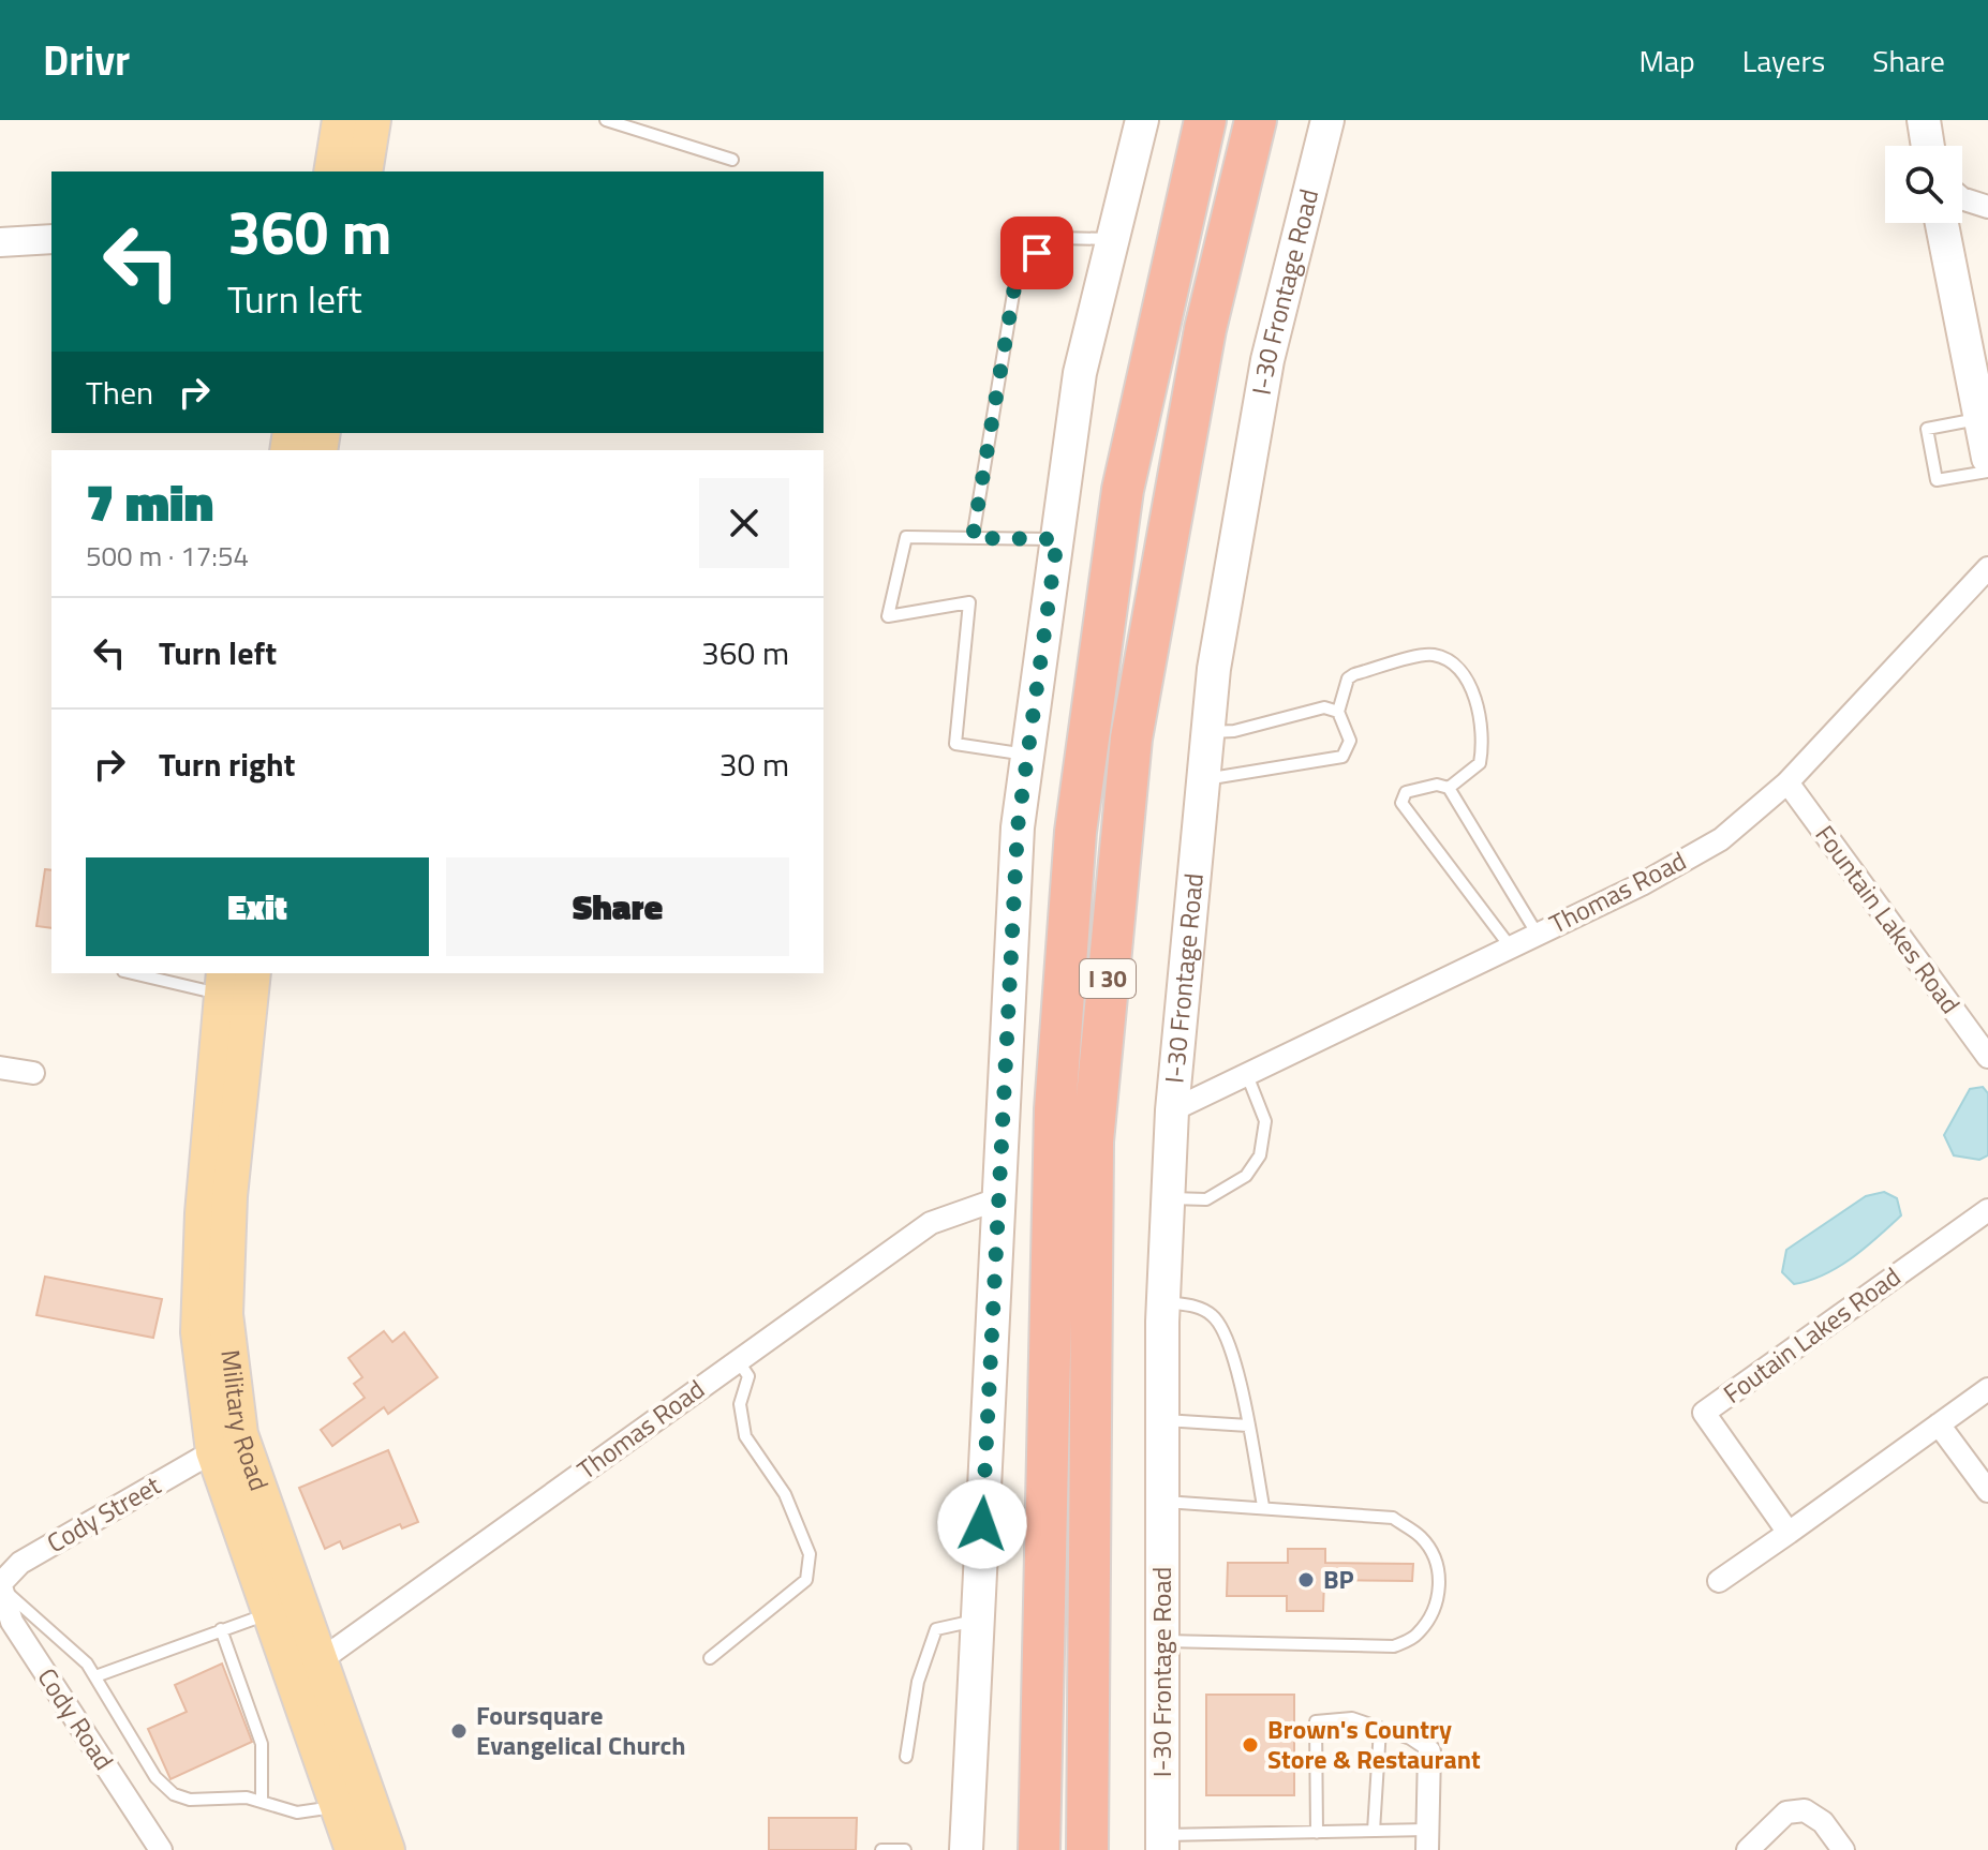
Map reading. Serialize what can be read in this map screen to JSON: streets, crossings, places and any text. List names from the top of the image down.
{
  "streets": {
    "highway": ["I 30"],
    "main road": ["I-30 Frontage Road", "Military Road"],
    "street": [
      "Thomas Road",
      "Fountain Lakes Road",
      "Foutain Lakes Road",
      "Cody Street",
      "Cody Road"
    ]
  },
  "crossings": [
    ["I-30 Frontage Road", "Thomas Road"],
    ["Thomas Road", "Fountain Lakes Road"],
    ["Thomas Road", "Military Road"],
    ["Military Road", "Cody Street"],
    ["Cody Street", "Cody Road"]
  ],
  "places": ["BP", "Foursquare Evangelical Church", "Brown's Country Store & Restaurant"],
  "page": {
    "header": "Drivr",
    "nav": ["Map", "Layers", "Share"],
    "turn": ["360 m", "Turn left"],
    "then": "Then",
    "heading": ["7 min", "500 m · 17:54"],
    "list": [
      {
        "name": "Turn left",
        "value": "360 m"
      },
      {
        "name": "Turn right",
        "value": "30 m"
      }
    ],
    "buttons": ["Exit", "Share"]
  }
}
